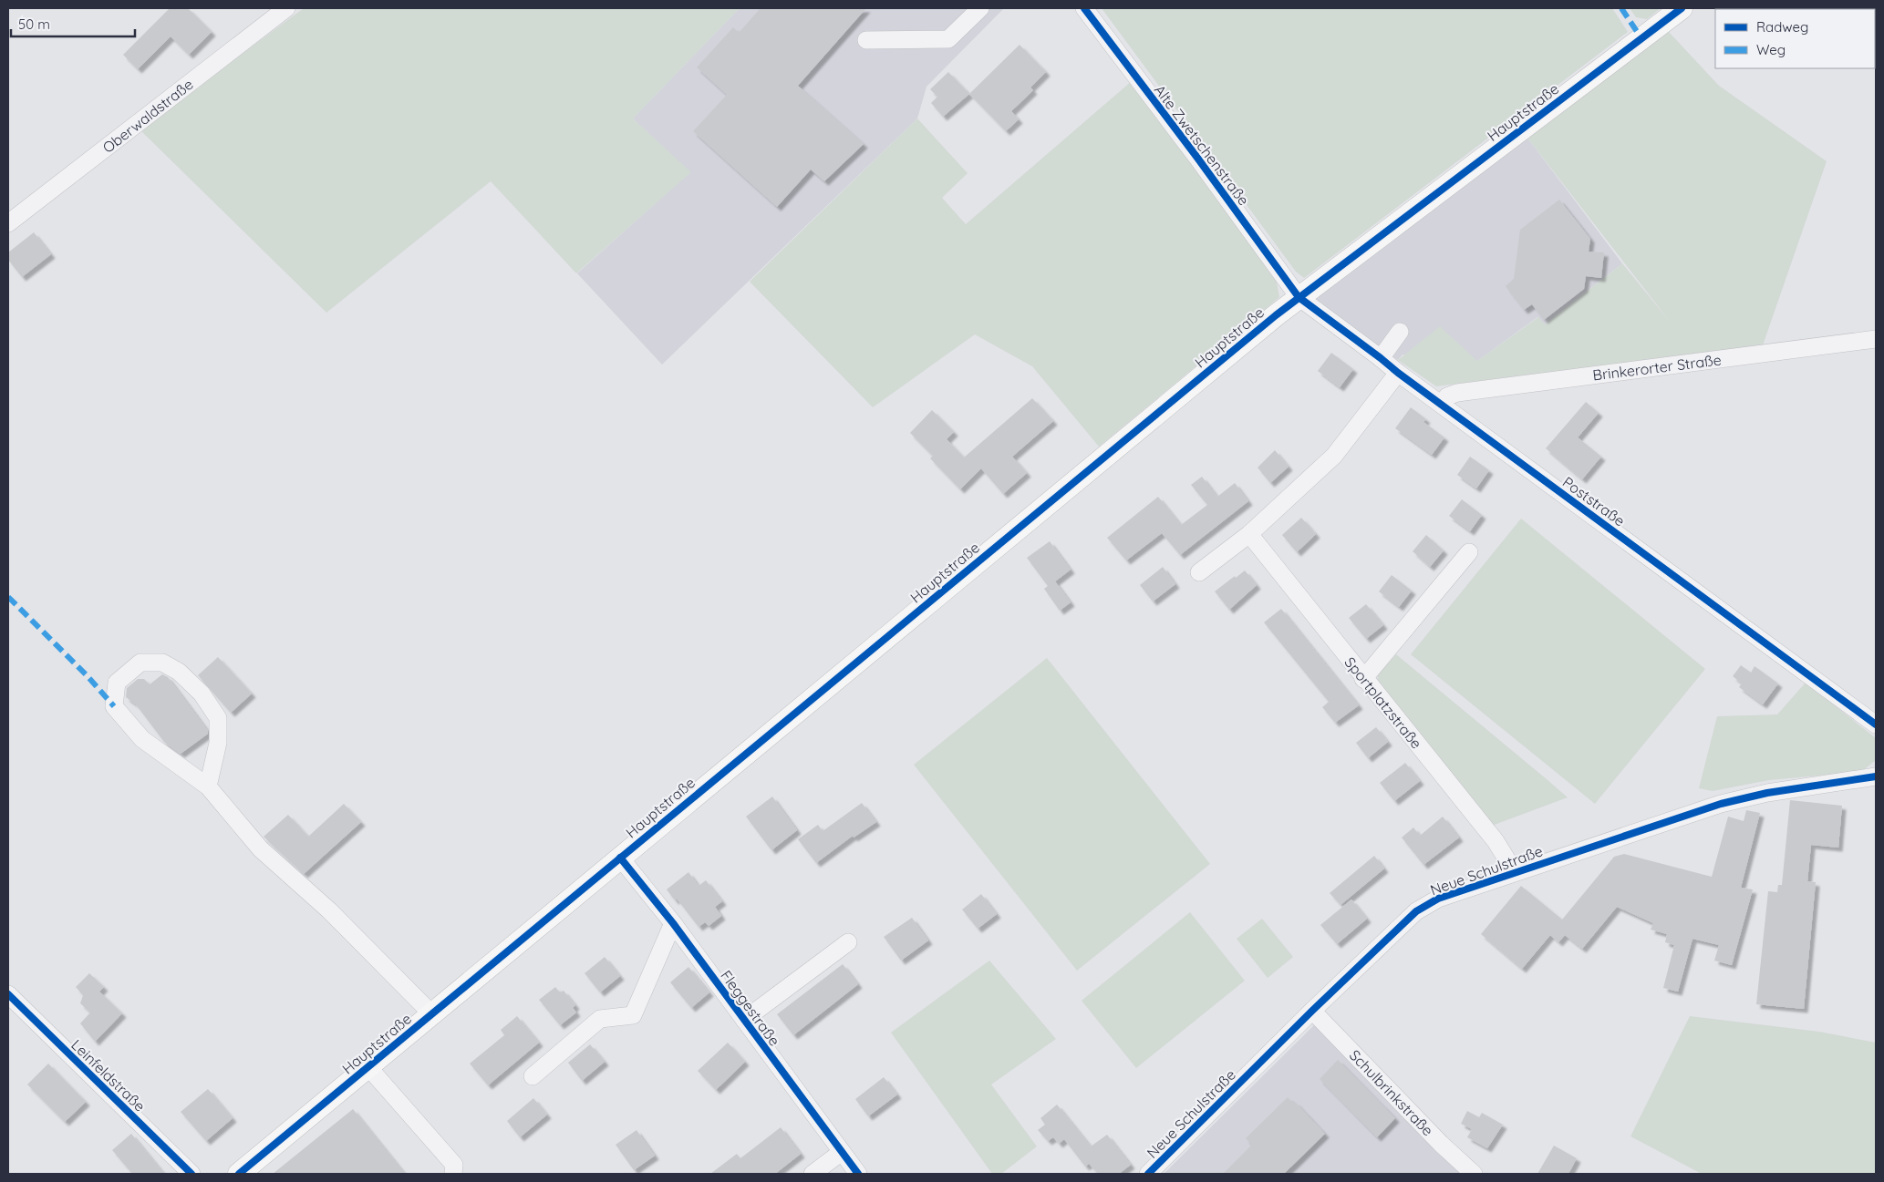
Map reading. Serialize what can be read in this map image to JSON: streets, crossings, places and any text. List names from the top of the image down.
{
  "streets": {
    "main road": ["Hauptstraße"],
    "street": [
      "Oberwaldstraße",
      "Alte Zwetschenstraße",
      "Brinkerorter Straße",
      "Poststraße",
      "Sportplatzstraße",
      "Neue Schulstraße",
      "Fleggestraße",
      "Leinfeldstraße",
      "Schulbrinkstraße"
    ]
  },
  "crossings": [
    ["Hauptstraße", "Alte Zwetschenstraße"],
    ["Hauptstraße", "Poststraße"],
    ["Hauptstraße", "Fleggestraße"],
    ["Alte Zwetschenstraße", "Poststraße"],
    ["Brinkerorter Straße", "Poststraße"],
    ["Sportplatzstraße", "Neue Schulstraße"],
    ["Neue Schulstraße", "Schulbrinkstraße"]
  ],
  "legend": ["Radweg", "Weg"],
  "scale_bar": "50 m"
}
